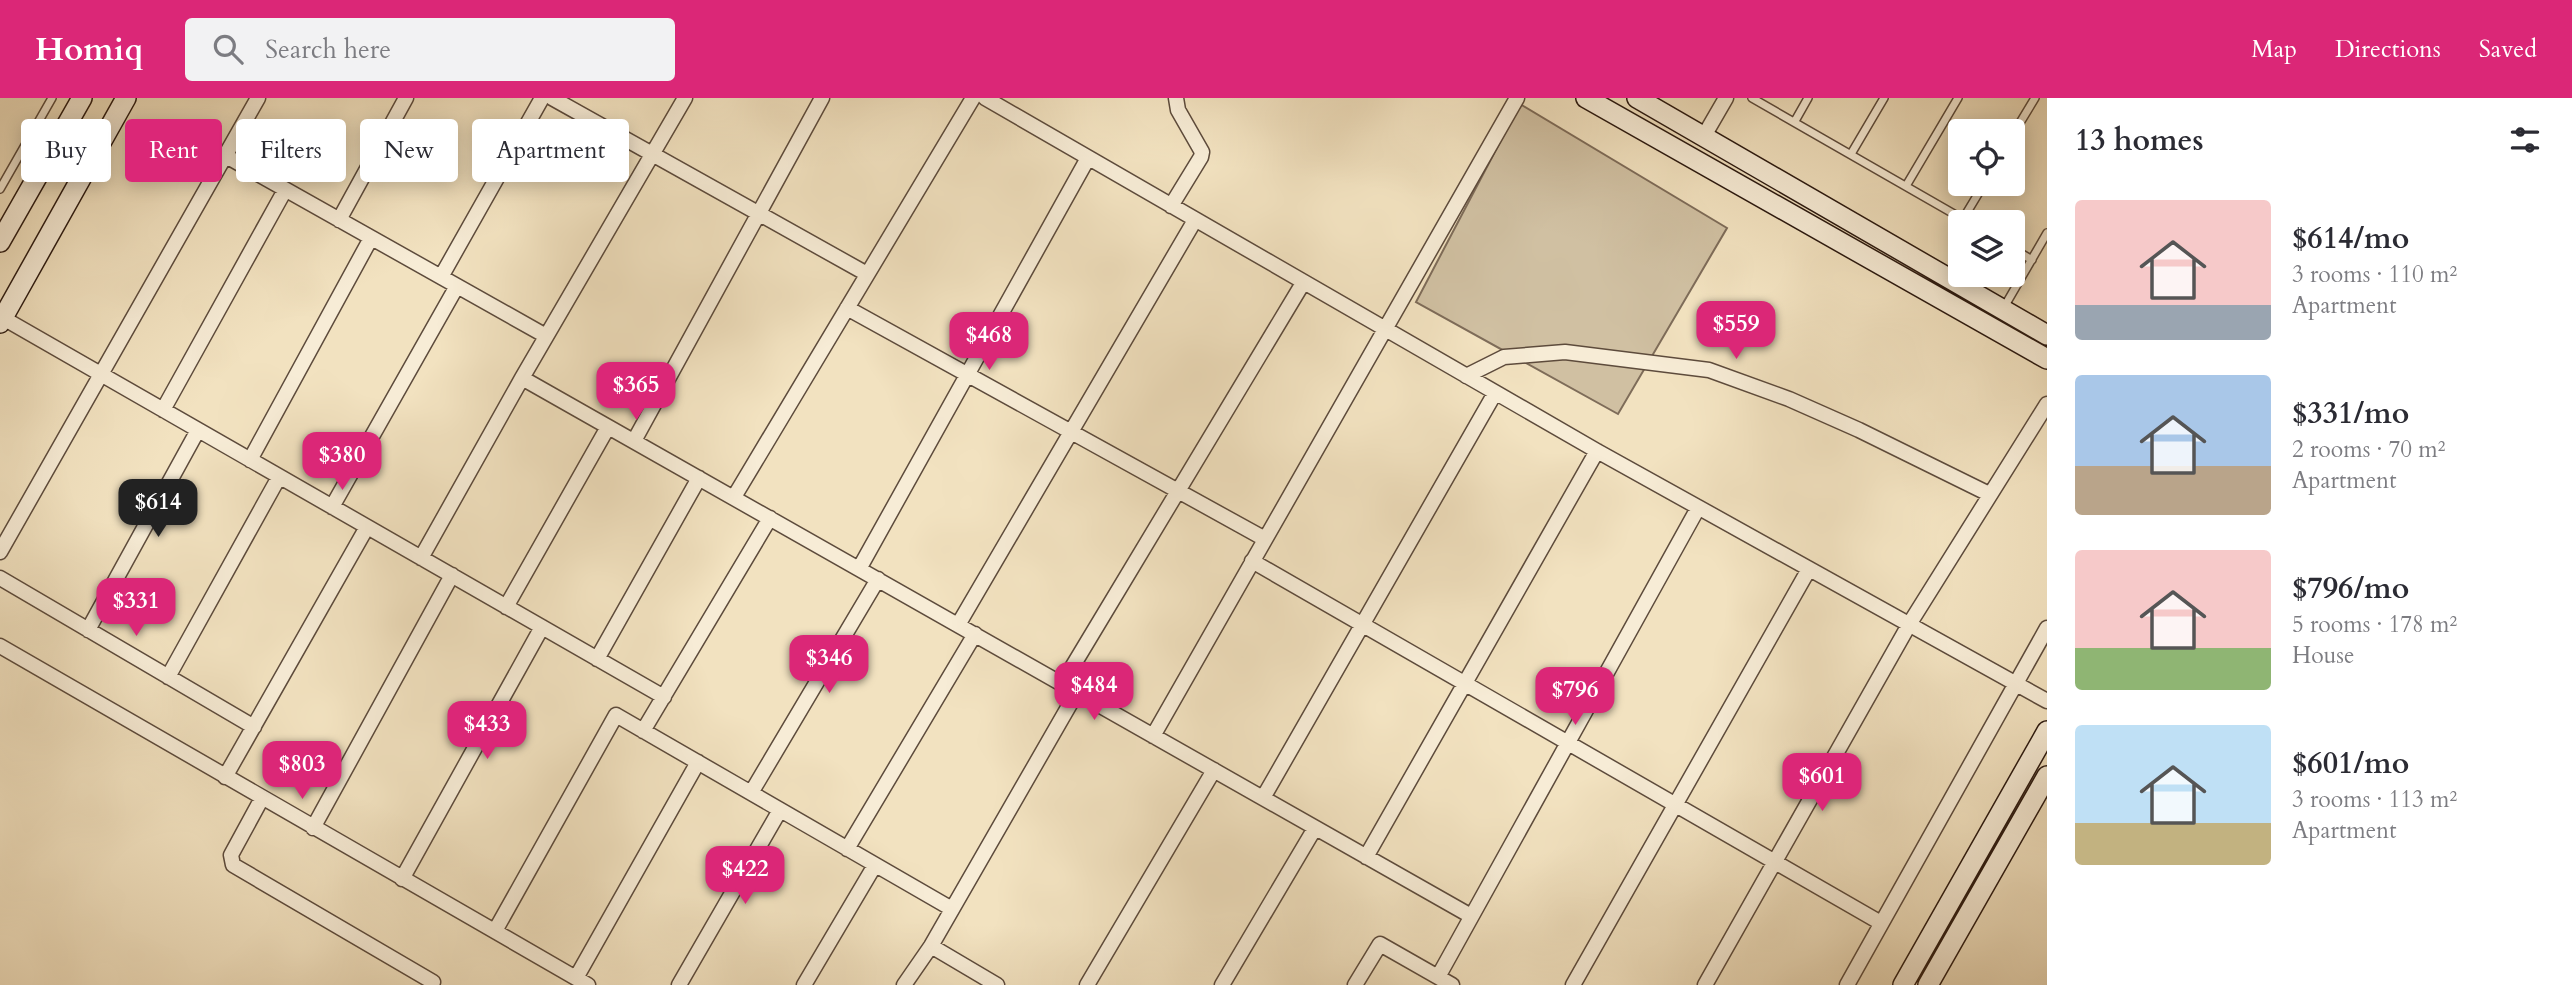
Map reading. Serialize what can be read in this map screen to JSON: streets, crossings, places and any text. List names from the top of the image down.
{
  "page": {
    "header": "Homiq",
    "search": "Search here",
    "nav": ["Map", "Directions", "Saved"],
    "heading": "13 homes",
    "chip": [
      "Buy",
      "Rent",
      "Filters",
      "New",
      "Apartment"
    ],
    "list": [
      {
        "name": "$614/mo",
        "note": "3 rooms · 110 m² · Apartment"
      },
      {
        "name": "$331/mo",
        "note": "2 rooms · 70 m² · Apartment"
      },
      {
        "name": "$796/mo",
        "note": "5 rooms · 178 m² · House"
      },
      {
        "name": "$601/mo",
        "note": "3 rooms · 113 m² · Apartment"
      }
    ],
    "price": [
      "$559",
      "$468",
      "$365",
      "$380",
      "$614",
      "$331",
      "$346",
      "$484",
      "$796",
      "$433",
      "$803",
      "$601",
      "$422"
    ]
  }
}
